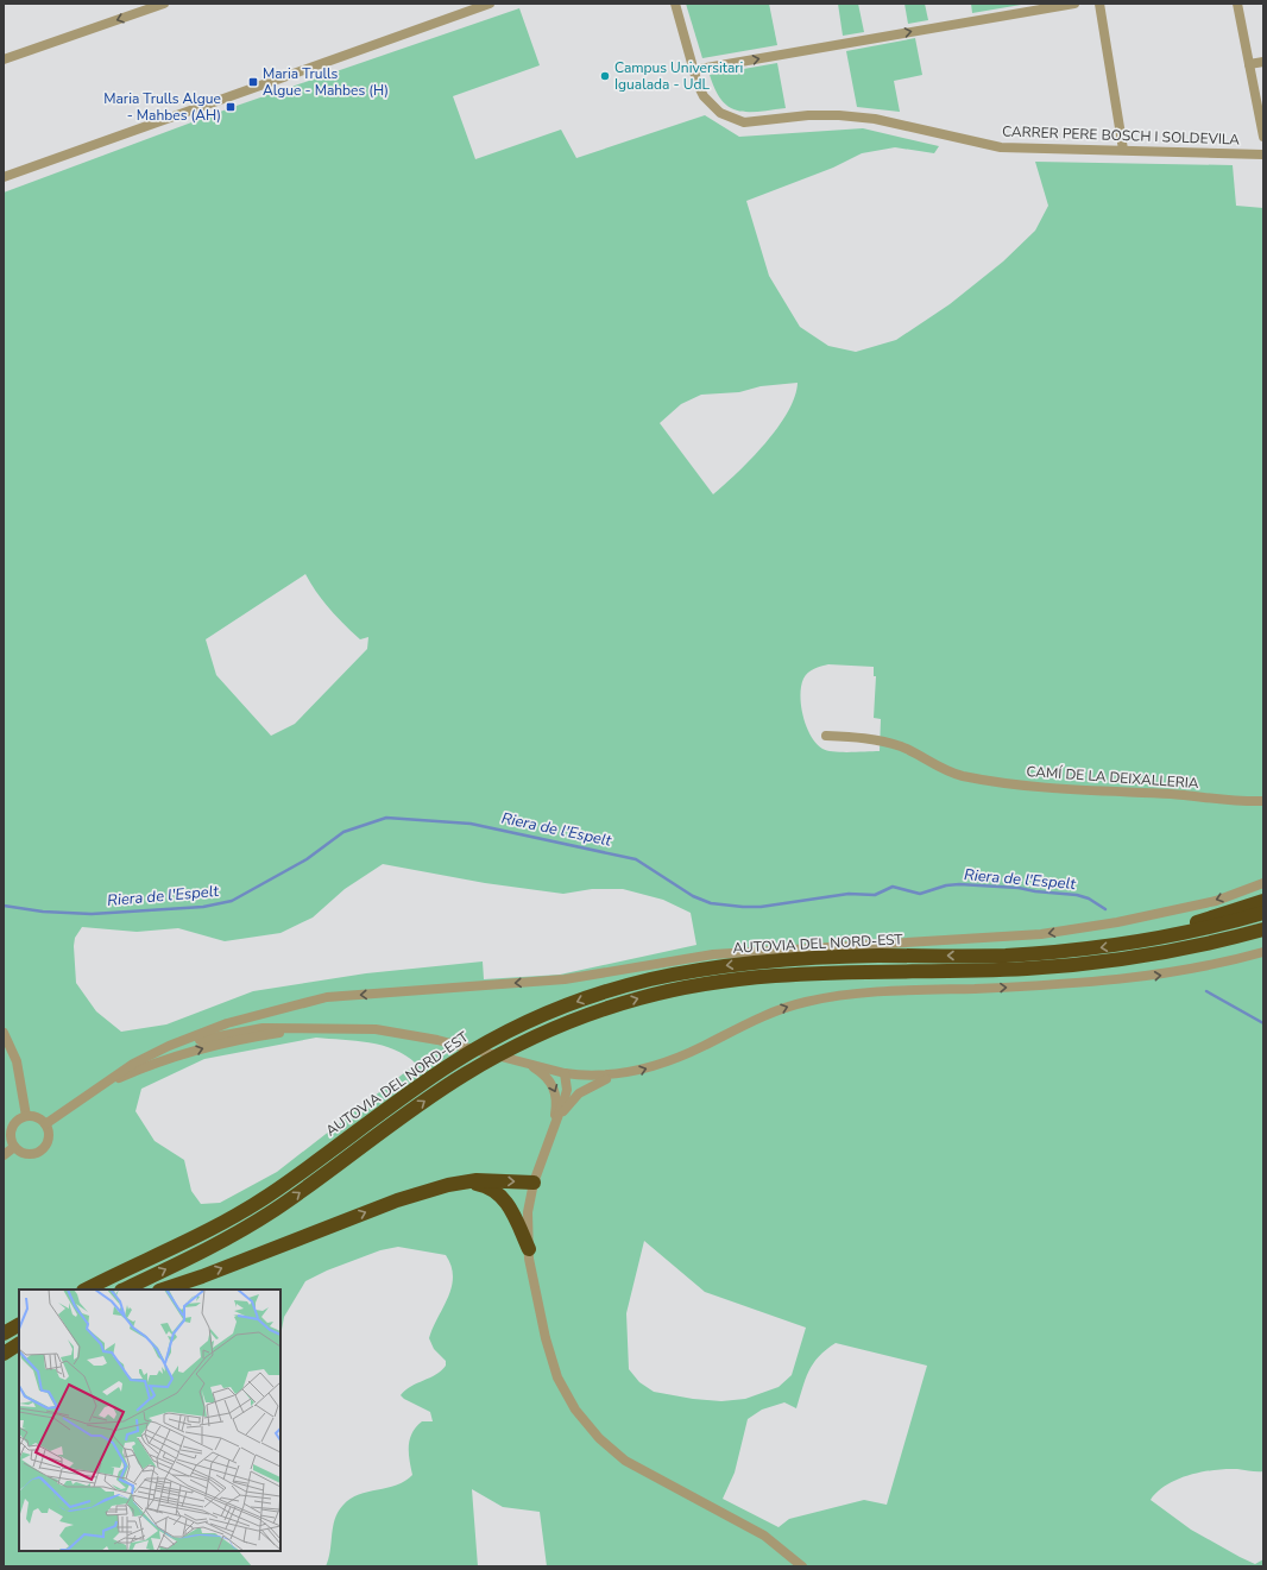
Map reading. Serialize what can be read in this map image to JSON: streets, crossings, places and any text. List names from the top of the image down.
{
  "streets": {
    "highway": ["AUTOVIA DEL NORD-EST"],
    "street": ["CARRER PERE BOSCH I SOLDEVILA", "CAMÍ DE LA DEIXALLERIA"]
  },
  "water": ["Riera de l'Espelt"],
  "places": {
    "other": ["Campus Universitari Igualada - UdL"],
    "transit": ["Maria Trulls Algue - Mahbes (H)", "Maria Trulls Algue - Mahbes (AH)"]
  }
}
